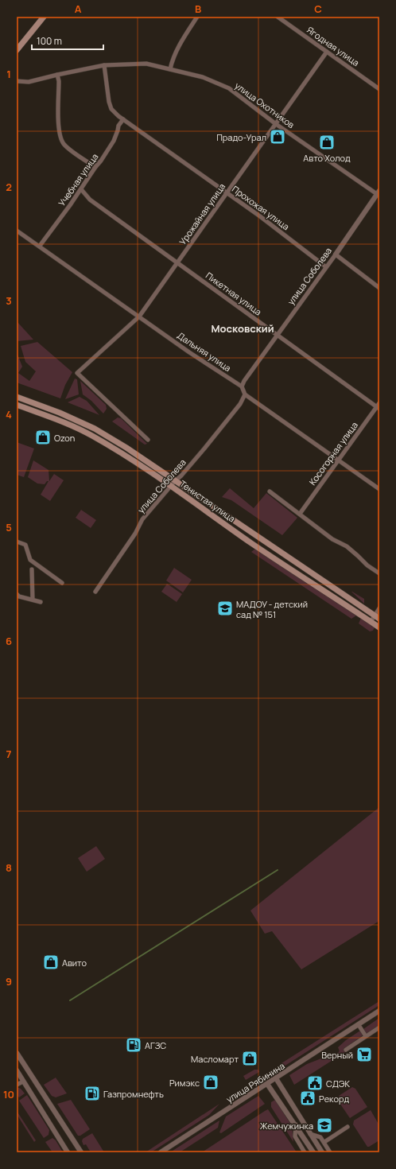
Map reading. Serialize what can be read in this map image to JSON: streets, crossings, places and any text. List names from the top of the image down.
{
  "streets": {
    "main road": ["Тенистая улица"],
    "street": [
      "Ягодная улица",
      "улица Охотников",
      "Учебная улица",
      "Прохожая улица",
      "Урожайная улица",
      "улица Соболева",
      "Пикетная улица",
      "Дальняя улица",
      "Косогорная улица",
      "улица Рябинина"
    ]
  },
  "crossings": [
    ["Ягодная улица", "Урожайная улица"],
    ["улица Охотников", "Прохожая улица"],
    ["улица Охотников", "Урожайная улица"],
    ["улица Охотников", "улица Соболева"],
    ["Учебная улица", "Прохожая улица"],
    ["Учебная улица", "Пикетная улица"],
    ["Учебная улица", "Дальняя улица"],
    ["Прохожая улица", "Урожайная улица"],
    ["Прохожая улица", "улица Соболева"],
    ["Урожайная улица", "Пикетная улица"],
    ["Урожайная улица", "Дальняя улица"],
    ["улица Соболева", "Пикетная улица"],
    ["улица Соболева", "Дальняя улица"],
    ["улица Соболева", "Тенистая улица"],
    ["Пикетная улица", "Косогорная улица"]
  ],
  "districts": ["Московский"],
  "places": {
    "shop": [
      "Прадо-Урал",
      "Авто Холод",
      "Ozon",
      "Авито",
      "Масломарт",
      "Римэкс"
    ],
    "school or university": ["МАДОУ - детский сад № 151", "Жемчужинка"],
    "fuel station": ["АГЗС", "Газпромнефть"],
    "supermarket": ["Верный"],
    "public building": ["СДЭК", "Рекорд"]
  },
  "scale_bar": "100 m",
  "grid": {
    "columns": ["A", "B", "C"],
    "rows": [
      "1",
      "2",
      "3",
      "4",
      "5",
      "6",
      "7",
      "8",
      "9",
      "10"
    ]
  }
}
